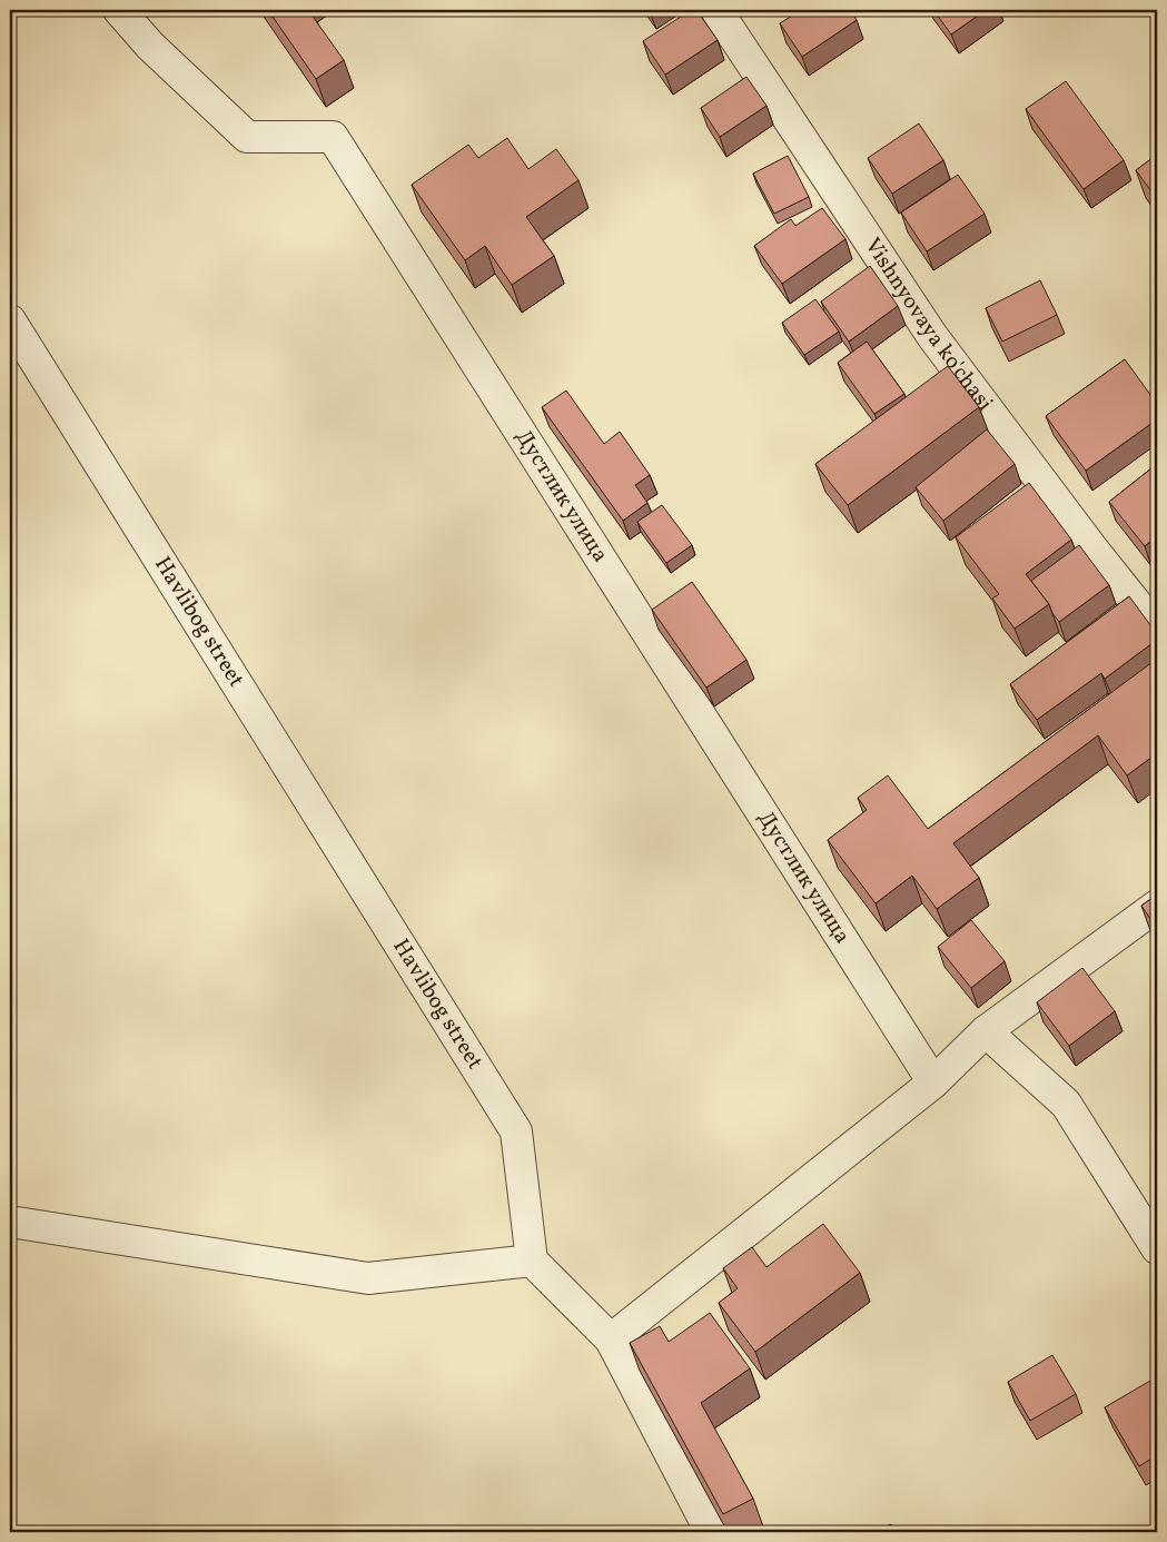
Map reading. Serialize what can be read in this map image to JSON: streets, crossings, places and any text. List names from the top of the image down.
{
  "streets": {
    "street": ["Vishnyovaya ko'chasi", "Дустлик улица", "Hаvlibog street"]
  }
}
